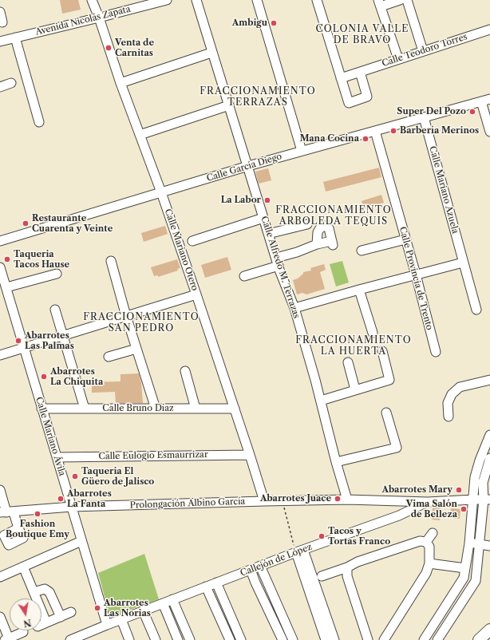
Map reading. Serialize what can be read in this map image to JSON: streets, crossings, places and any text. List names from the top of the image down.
{
  "streets": {
    "street": [
      "Avenida Nicolás Zapata",
      "Calle Teodoro Torres",
      "Calle García Diego",
      "Calle Mariano Azuela",
      "Calle Mariano Otero",
      "Calle Alfredo M. Terrazas",
      "Calle Provincia de Trento",
      "Calle Bruno Díaz",
      "Calle Mariano Ávila",
      "Calle Eulogio Esmaurrizar",
      "Prolongación Albino García",
      "Callejón de López"
    ]
  },
  "crossings": [
    ["Avenida Nicolás Zapata", "Calle Mariano Otero"],
    ["Calle García Diego", "Calle Mariano Azuela"],
    ["Calle García Diego", "Calle Mariano Otero"],
    ["Calle García Diego", "Calle Alfredo M. Terrazas"],
    ["Calle García Diego", "Calle Provincia de Trento"],
    ["Calle Mariano Otero", "Calle Bruno Díaz"],
    ["Calle Mariano Otero", "Calle Eulogio Esmaurrizar"],
    ["Calle Mariano Otero", "Prolongación Albino García"],
    ["Calle Alfredo M. Terrazas", "Prolongación Albino García"],
    ["Calle Bruno Díaz", "Calle Mariano Ávila"],
    ["Calle Mariano Ávila", "Calle Eulogio Esmaurrizar"],
    ["Calle Mariano Ávila", "Prolongación Albino García"],
    ["Calle Mariano Ávila", "Callejón de López"],
    ["Prolongación Albino García", "Callejón de López"]
  ],
  "districts": [
    "COLONIA VALLE DE BRAVO",
    "FRACCIONAMIENTO TERRAZAS",
    "FRACCIONAMIENTO ARBOLEDA TEQUIS",
    "FRACCIONAMIENTO SAN PEDRO",
    "FRACCIONAMIENTO LA HUERTA"
  ],
  "places": [
    "Ambigu",
    "Venta de Carnitas",
    "Super Del Pozo",
    "Barbería Merinos",
    "Mana Cocina",
    "La Labor",
    "Restaurante Cuarenta y Veinte",
    "Taqueria Tacos Hause",
    "Abarrotes Las Palmas",
    "Abarrotes La Chiquita",
    "Taqueria El Güero de Jalisco",
    "Abarrotes Mary",
    "Abarrotes La Fanta",
    "Abarrotes Juace",
    "Vima Salón de Belleza",
    "Fashion Boutique Emy",
    "Tacos y Tortas Franco",
    "Abarrotes Las Norias"
  ],
  "north": "bottom"
}
